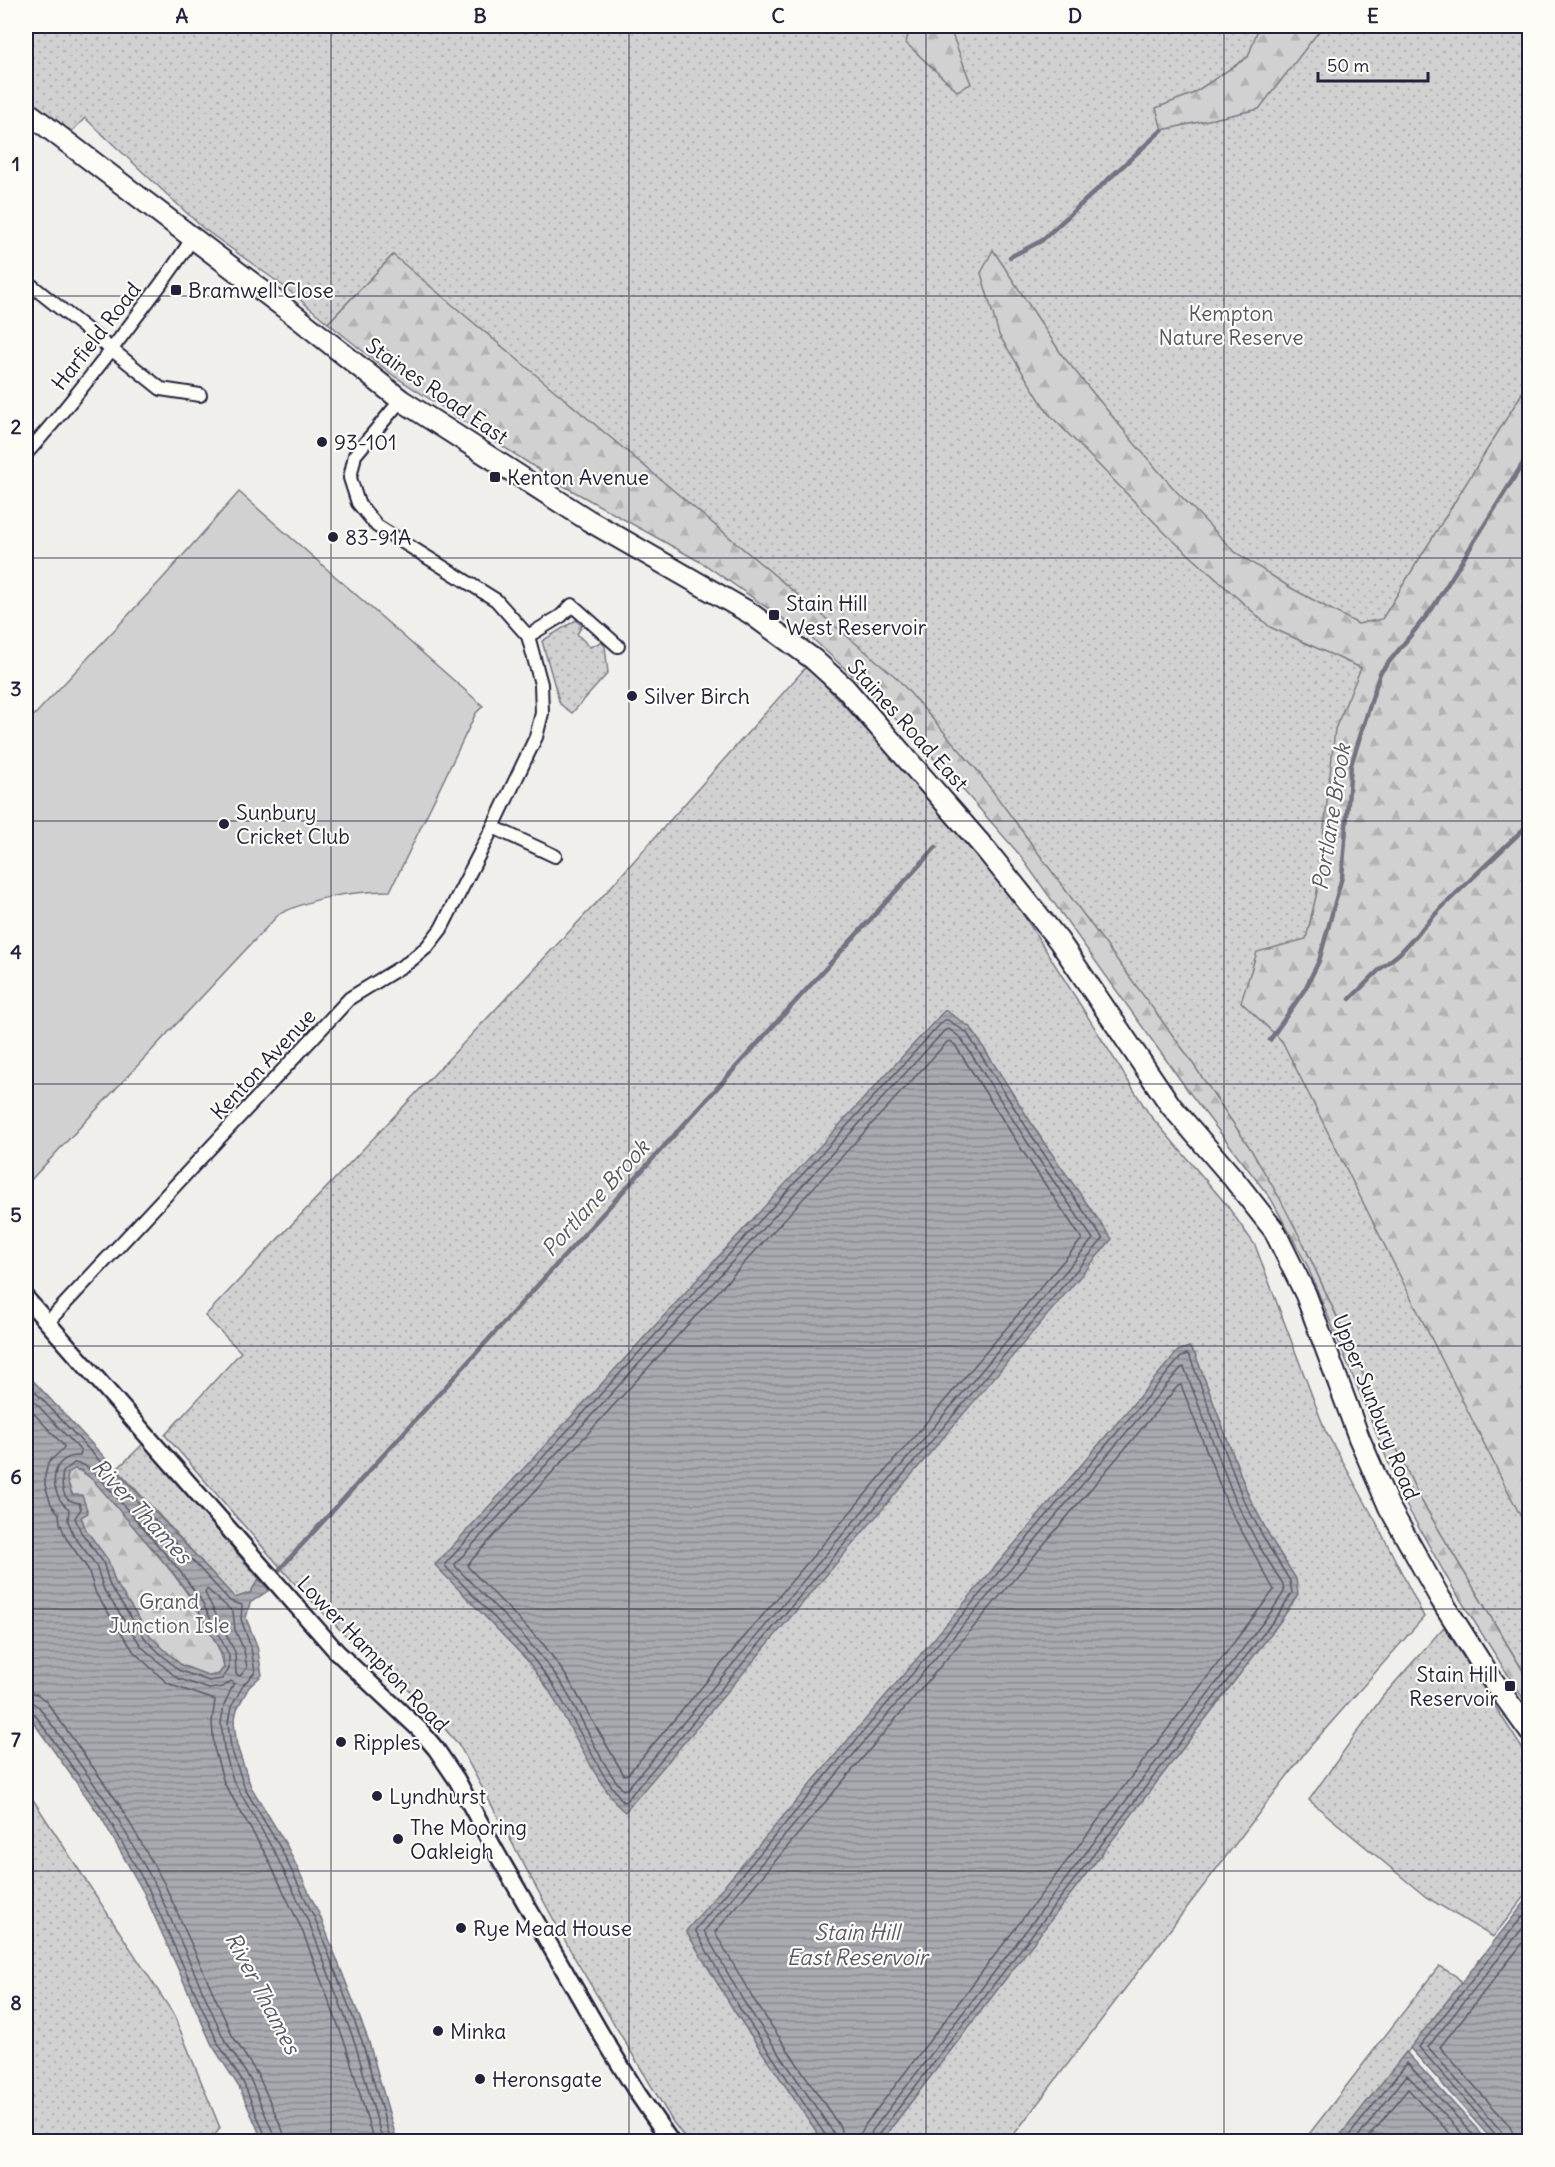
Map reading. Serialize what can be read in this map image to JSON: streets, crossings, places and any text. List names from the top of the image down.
{
  "streets": {
    "highway": ["Staines Road East", "Upper Sunbury Road"],
    "street": ["Harfield Road", "Kenton Avenue", "Lower Hampton Road"]
  },
  "crossings": [
    ["Harfield Road", "Staines Road East"],
    ["Staines Road East", "Kenton Avenue"],
    ["Staines Road East", "Upper Sunbury Road"],
    ["Kenton Avenue", "Lower Hampton Road"]
  ],
  "water": ["Portlane Brook", "River Thames", "Stain Hill East Reservoir"],
  "parks": ["Kempton Nature Reserve", "Grand Junction Isle"],
  "places": {
    "transit": [
      "Bramwell Close",
      "Kenton Avenue",
      "Stain Hill West Reservoir",
      "Stain Hill Reservoir"
    ],
    "other": [
      "93-101",
      "83-91A",
      "Silver Birch",
      "Sunbury Cricket Club",
      "Ripples",
      "Lyndhurst",
      "The Mooring Oakleigh",
      "Rye Mead House",
      "Minka",
      "Heronsgate"
    ]
  },
  "scale_bar": "50 m",
  "grid": {
    "columns": [
      "A",
      "B",
      "C",
      "D",
      "E"
    ],
    "rows": [
      "1",
      "2",
      "3",
      "4",
      "5",
      "6",
      "7",
      "8"
    ]
  }
}
